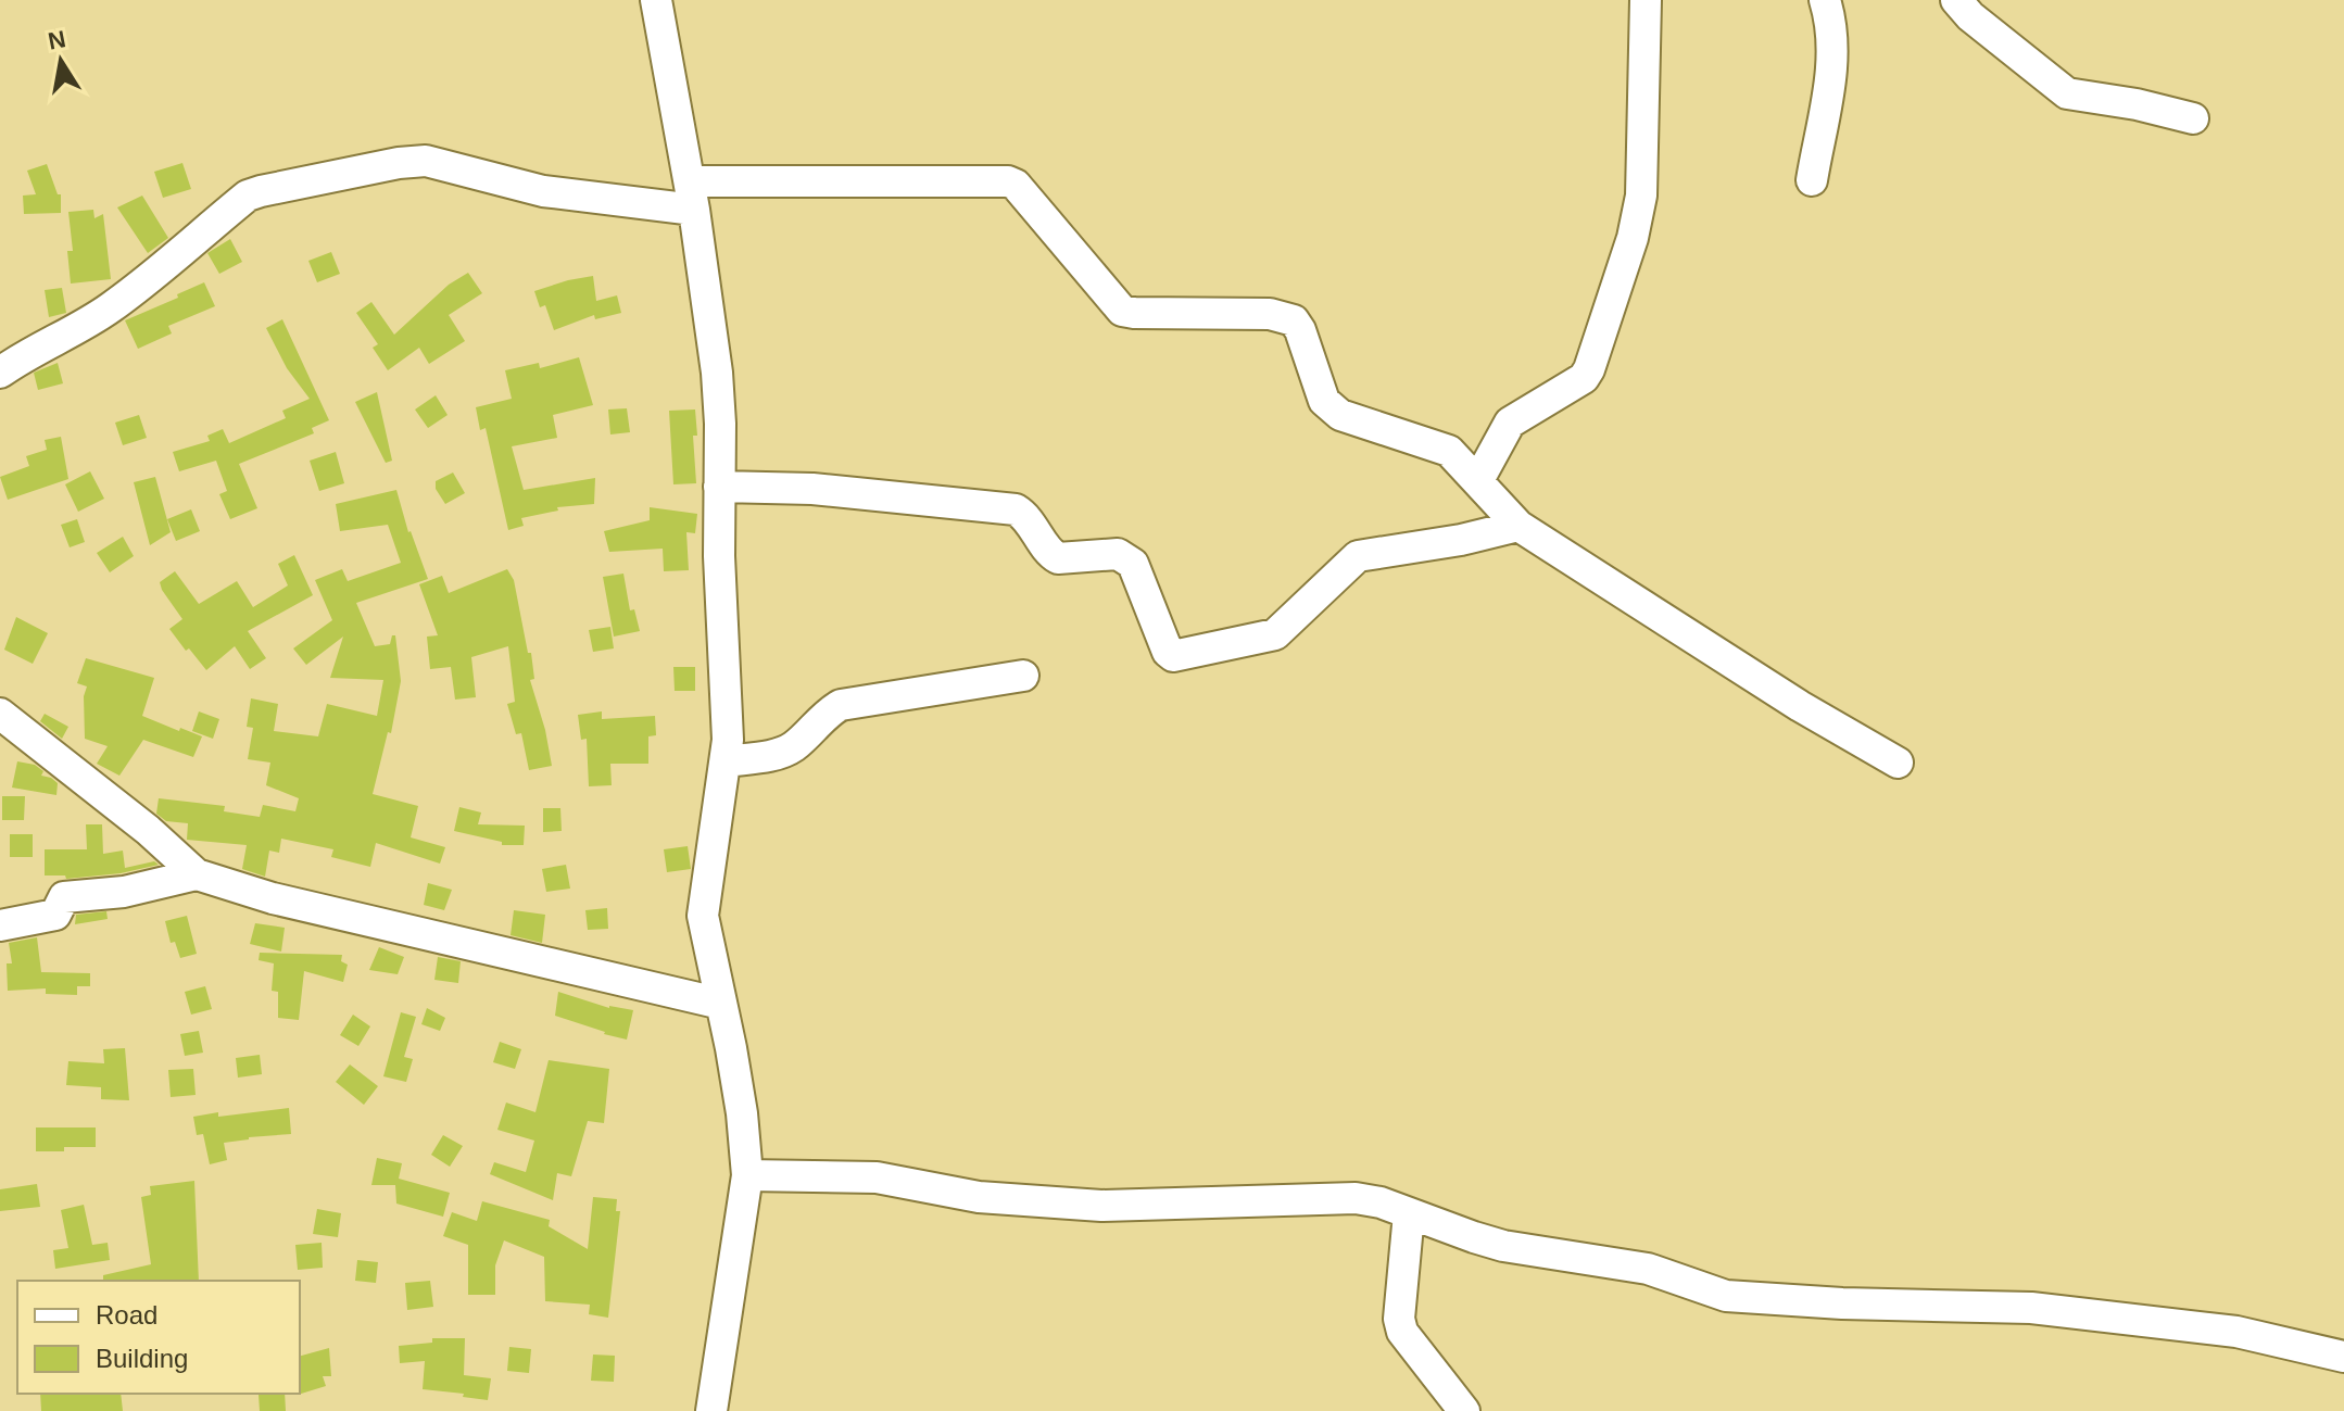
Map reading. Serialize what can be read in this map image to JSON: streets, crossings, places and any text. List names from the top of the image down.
{
  "legend": ["Road", "Building"],
  "north": "top"
}
